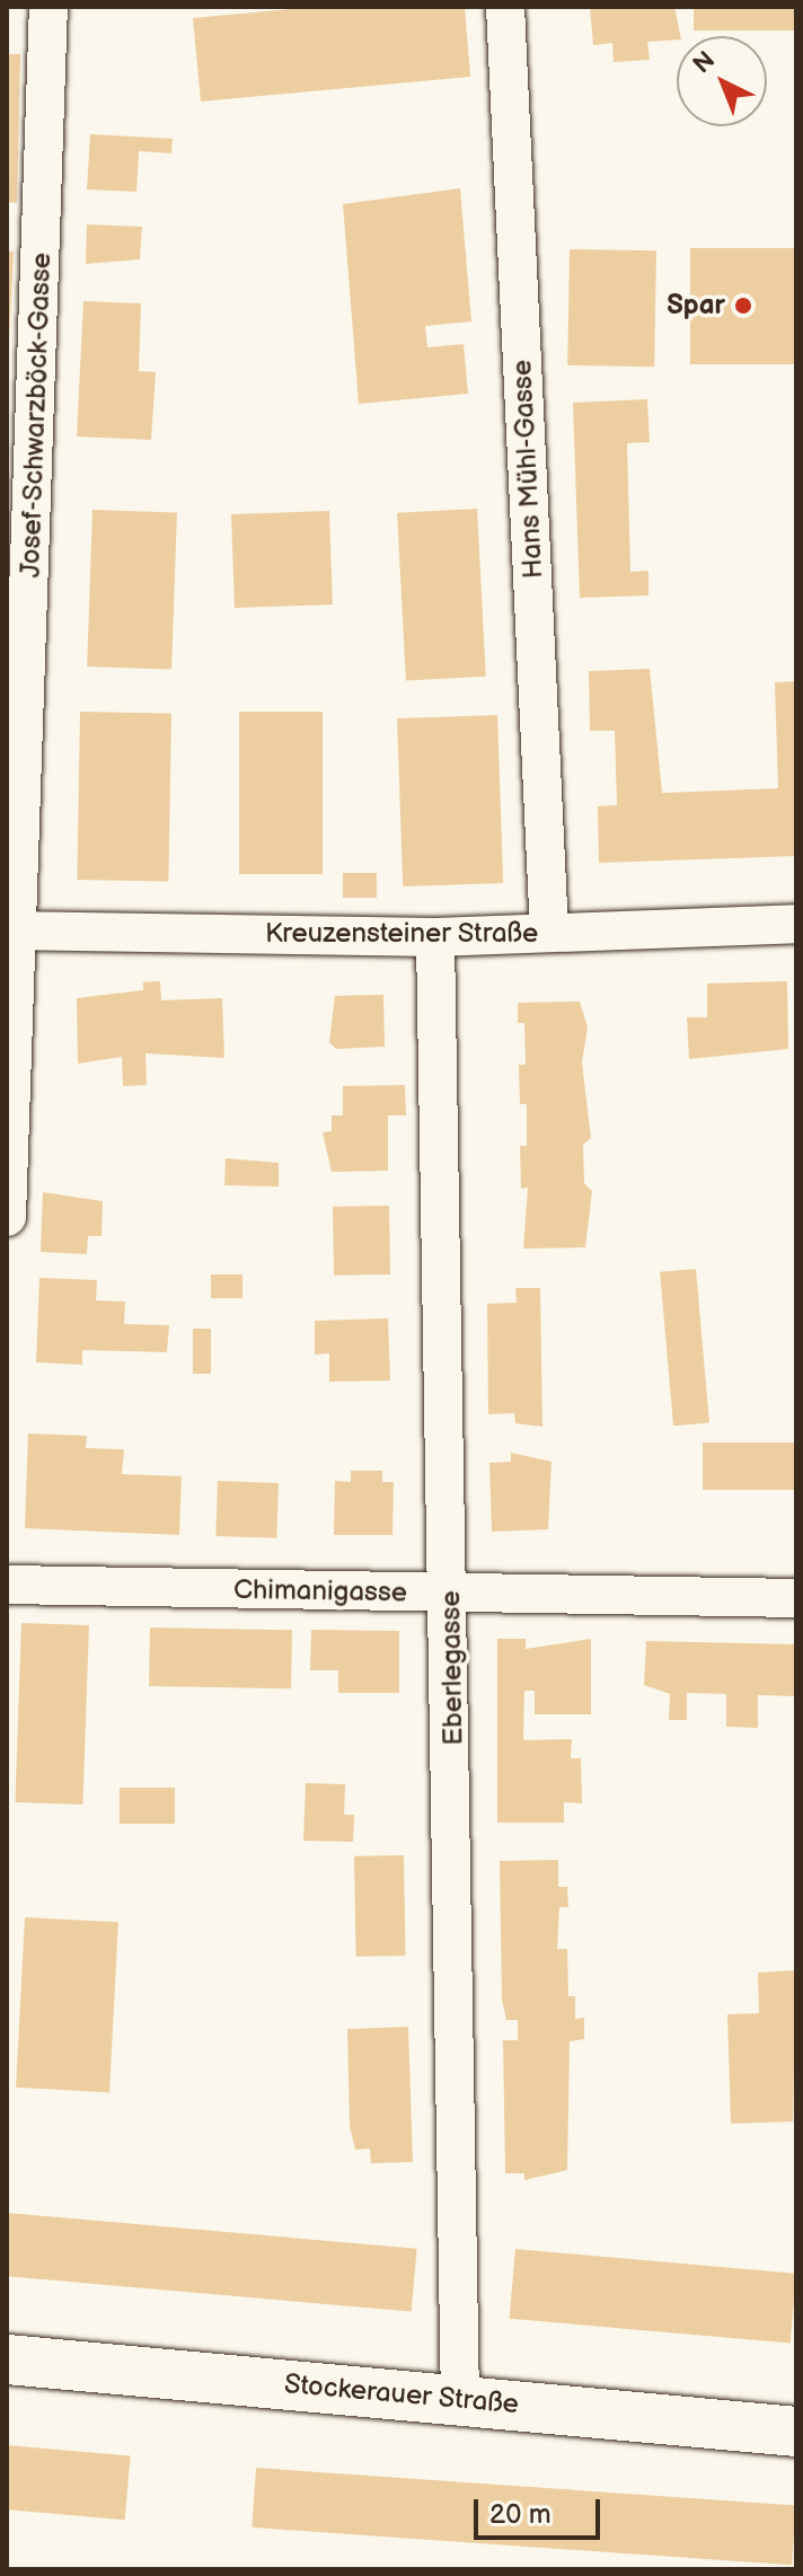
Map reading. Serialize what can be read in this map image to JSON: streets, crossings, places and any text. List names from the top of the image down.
{
  "streets": {
    "main road": ["Stockerauer Straße"],
    "street": [
      "Josef-Schwarzböck-Gasse",
      "Hans Mühl-Gasse",
      "Kreuzensteiner Straße",
      "Chimanigasse",
      "Eberlegasse"
    ]
  },
  "crossings": [
    ["Josef-Schwarzböck-Gasse", "Kreuzensteiner Straße"],
    ["Hans Mühl-Gasse", "Kreuzensteiner Straße"],
    ["Kreuzensteiner Straße", "Eberlegasse"],
    ["Chimanigasse", "Eberlegasse"],
    ["Eberlegasse", "Stockerauer Straße"]
  ],
  "places": ["Spar"],
  "scale_bar": "20 m",
  "north": "top left"
}
